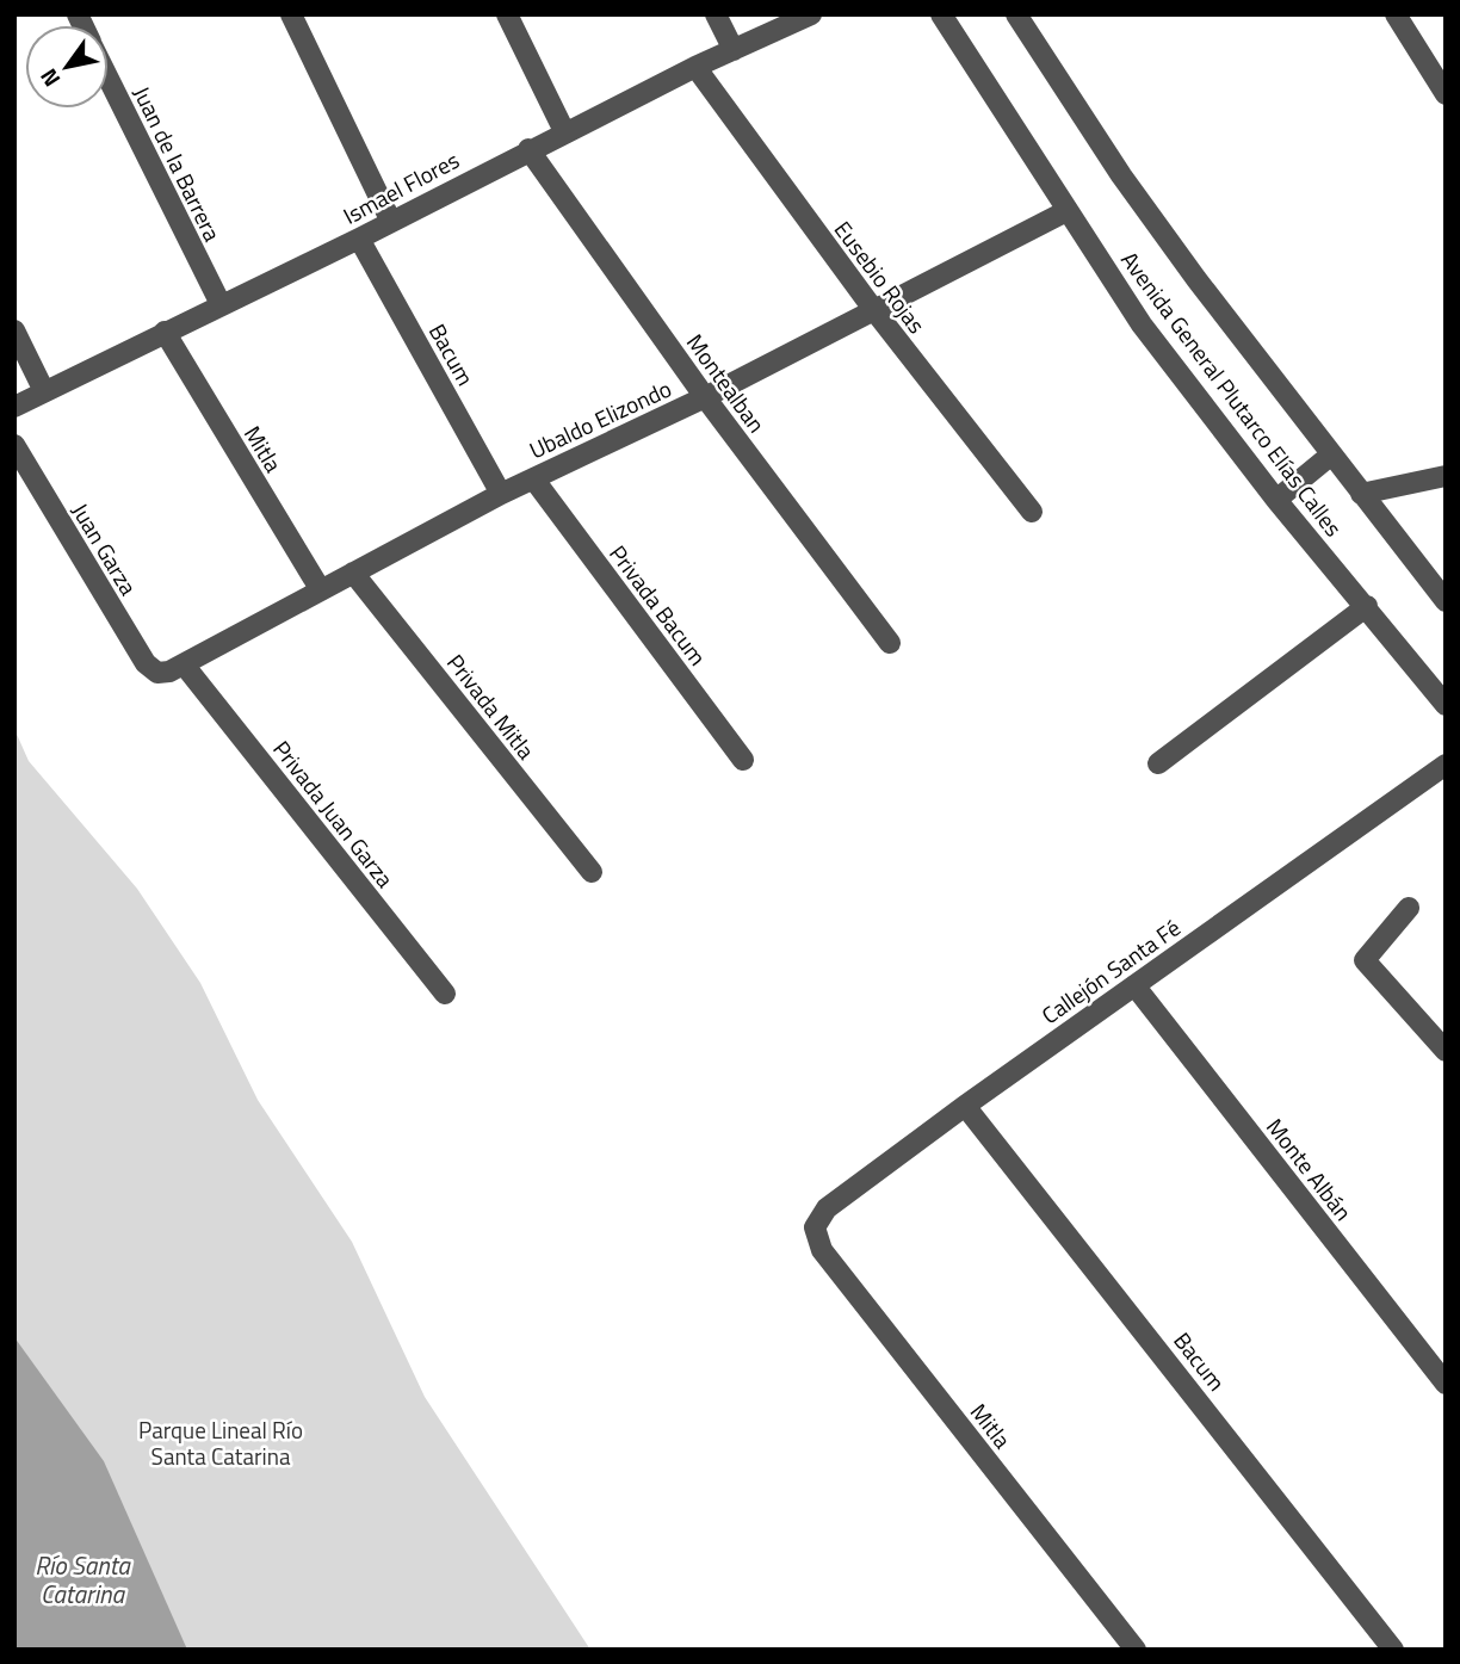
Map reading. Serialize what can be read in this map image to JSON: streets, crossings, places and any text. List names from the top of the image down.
{
  "streets": {
    "street": [
      "Juan de la Barrera",
      "Ismael Flores",
      "Eusebio Rojas",
      "Bacum",
      "Montealban",
      "Avenida General Plutarco Elías Calles",
      "Ubaldo Elizondo",
      "Mitla",
      "Juan Garza",
      "Privada Bacum",
      "Privada Mitla",
      "Privada Juan Garza",
      "Callejón Santa Fé",
      "Monte Albán"
    ]
  },
  "crossings": [
    ["Juan de la Barrera", "Ismael Flores"],
    ["Ismael Flores", "Eusebio Rojas"],
    ["Ismael Flores", "Bacum"],
    ["Ismael Flores", "Montealban"],
    ["Ismael Flores", "Mitla"],
    ["Eusebio Rojas", "Ubaldo Elizondo"],
    ["Bacum", "Ubaldo Elizondo"],
    ["Bacum", "Callejón Santa Fé"],
    ["Montealban", "Ubaldo Elizondo"],
    ["Avenida General Plutarco Elías Calles", "Ubaldo Elizondo"],
    ["Ubaldo Elizondo", "Mitla"],
    ["Ubaldo Elizondo", "Juan Garza"],
    ["Ubaldo Elizondo", "Privada Bacum"],
    ["Ubaldo Elizondo", "Privada Mitla"],
    ["Ubaldo Elizondo", "Privada Juan Garza"],
    ["Mitla", "Callejón Santa Fé"],
    ["Callejón Santa Fé", "Monte Albán"]
  ],
  "water": ["Río Santa Catarina"],
  "parks": ["Parque Lineal Río Santa Catarina"],
  "north": "bottom left"
}
